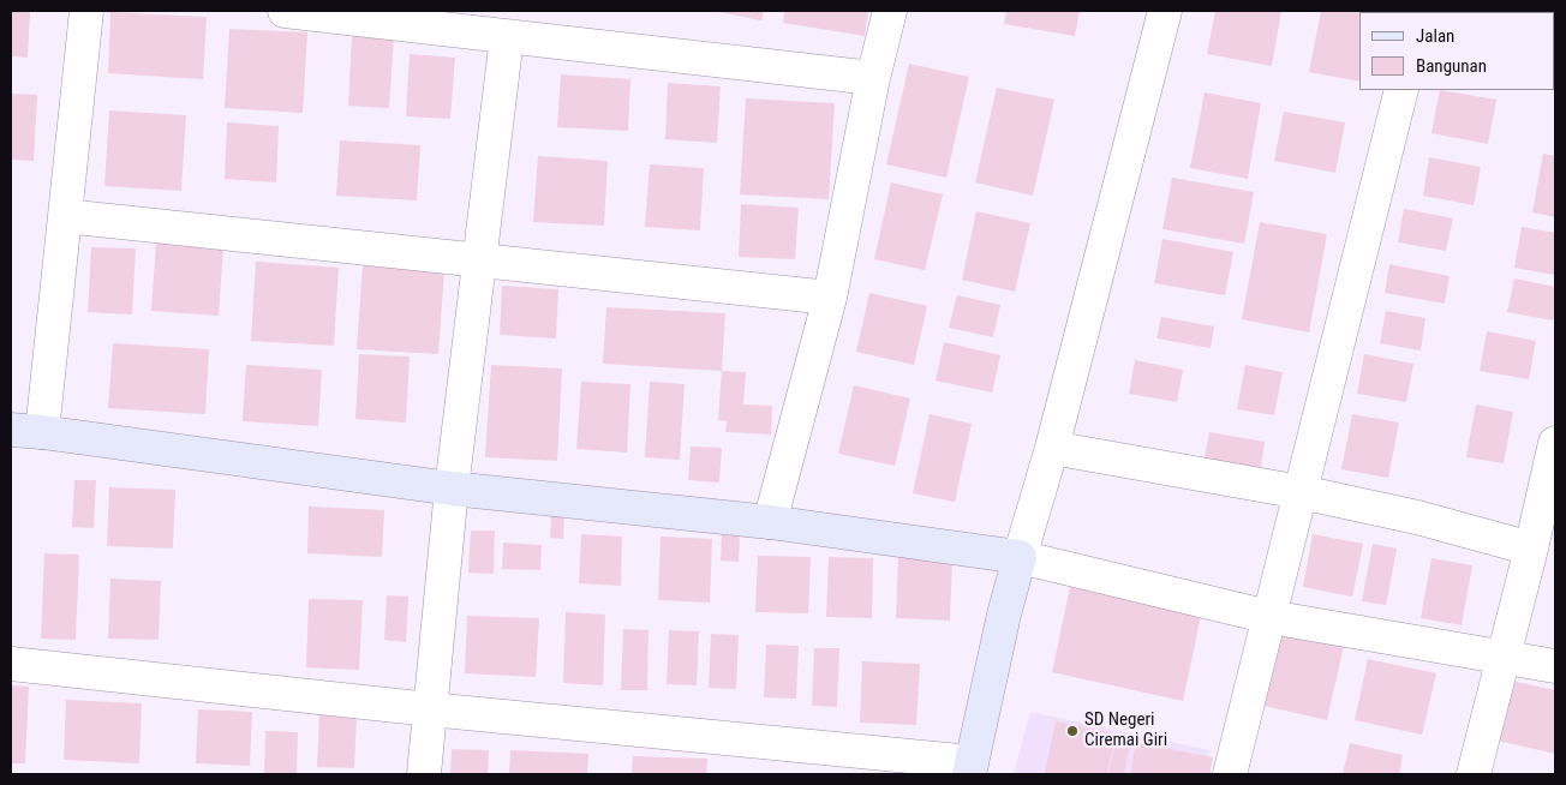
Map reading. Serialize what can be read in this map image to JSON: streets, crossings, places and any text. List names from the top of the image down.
{
  "places": ["SD Negeri Ciremai Giri"],
  "legend": ["Jalan", "Bangunan"]
}
